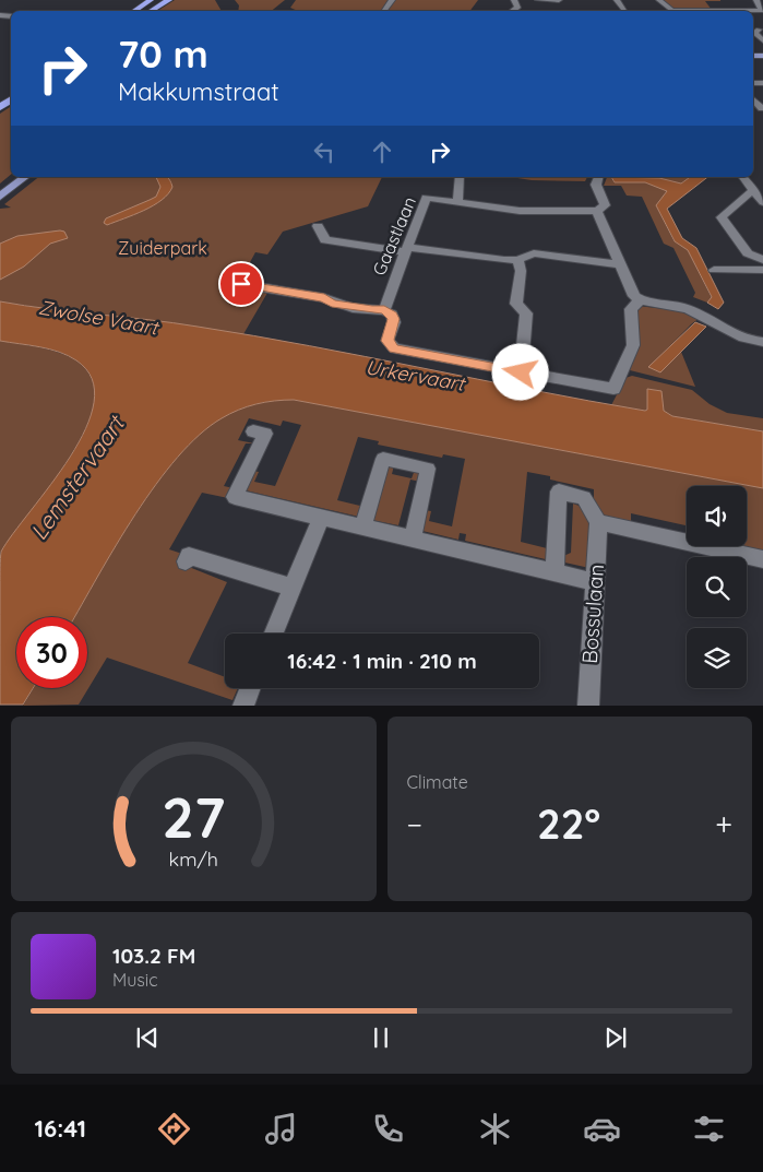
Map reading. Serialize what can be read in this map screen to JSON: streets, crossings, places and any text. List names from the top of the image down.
{
  "streets": {
    "street": ["Gaastlaan", "Bossulaan"]
  },
  "water": ["Zwolse Vaart", "Urkervaart", "Lemstervaart"],
  "parks": ["Zuiderpark"],
  "page": {
    "turn": ["70 m", "Makkumstraat"],
    "limit": "30",
    "trip": "16:42 · 1 min · 210 m",
    "tile": "Climate",
    "heat": ["−", "22°", "+"],
    "song": ["103.2 FM", "Music"],
    "tabs": "16:41",
    "gauge": ["27", "km/h"]
  }
}
